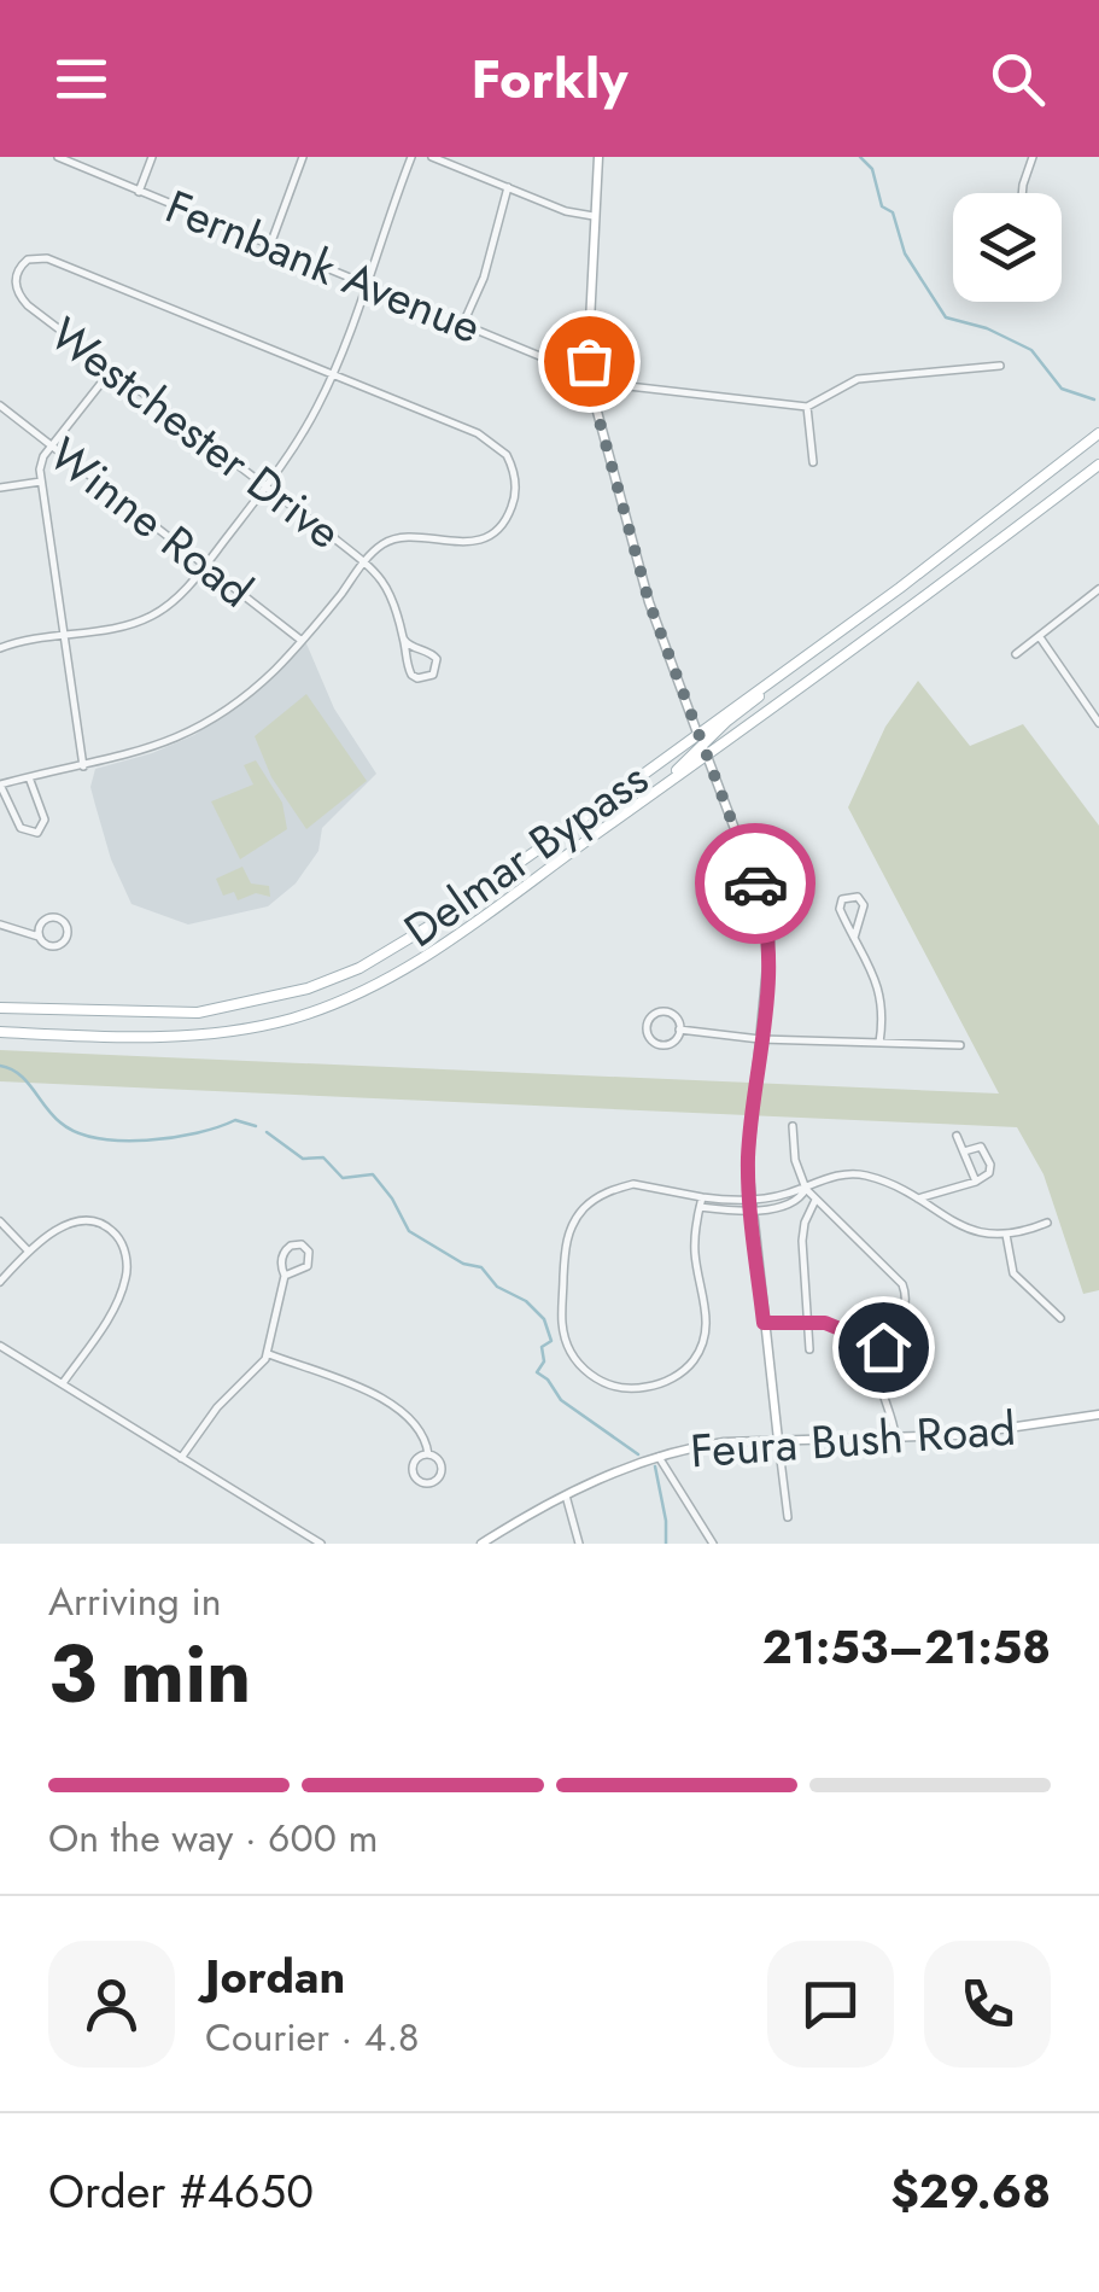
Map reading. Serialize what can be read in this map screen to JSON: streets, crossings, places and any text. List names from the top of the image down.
{
  "streets": {
    "main road": ["Delmar Bypass", "Feura Bush Road"],
    "street": ["Fernbank Avenue", "Westchester Drive", "Winne Road"]
  },
  "page": {
    "header": "Forkly",
    "heading": ["3 min", "Arriving in", "21:53–21:58"],
    "panel": [
      "Jordan",
      "Courier · 4.8",
      "Order #4650",
      "$29.68"
    ],
    "bar": "On the way · 600 m"
  }
}
